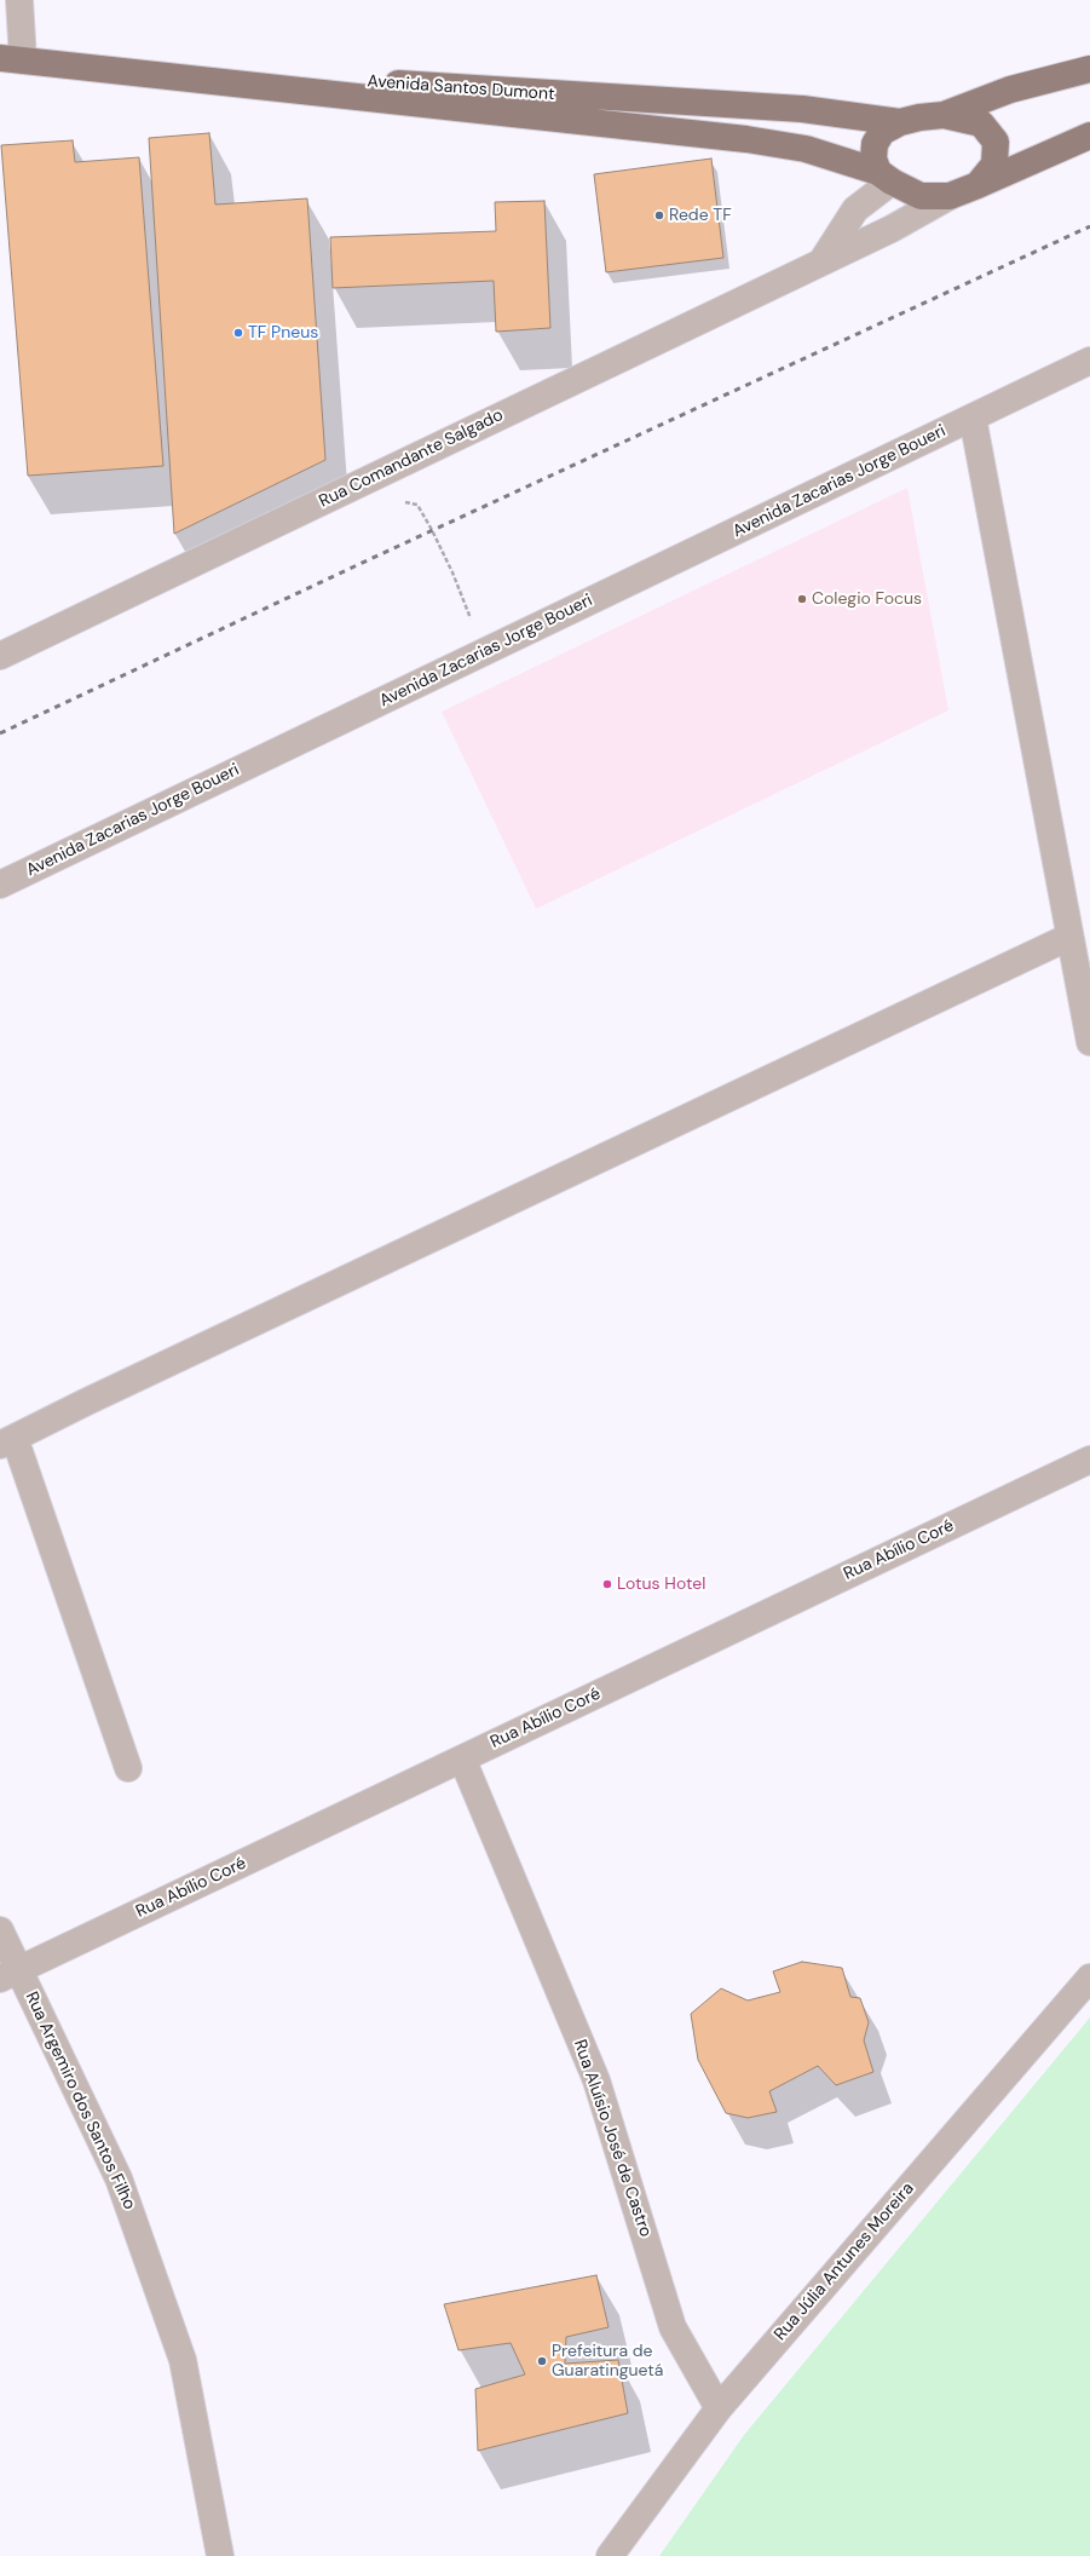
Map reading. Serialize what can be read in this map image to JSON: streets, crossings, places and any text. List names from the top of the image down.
{
  "streets": {
    "main road": ["Avenida Santos Dumont"],
    "street": [
      "Rua Comandante Salgado",
      "Avenida Zacarias Jorge Boueri",
      "Rua Abílio Coré",
      "Rua Argemiro dos Santos Filho",
      "Rua Aluísio José de Castro",
      "Rua Júlia Antunes Moreira"
    ]
  },
  "crossings": [
    ["Avenida Santos Dumont", "Rua Comandante Salgado"],
    ["Rua Abílio Coré", "Rua Argemiro dos Santos Filho"],
    ["Rua Abílio Coré", "Rua Aluísio José de Castro"],
    ["Rua Aluísio José de Castro", "Rua Júlia Antunes Moreira"]
  ],
  "places": [
    "Rede TF",
    "TF Pneus",
    "Colegio Focus",
    "Lotus Hotel",
    "Prefeitura de Guaratinguetá"
  ]
}
